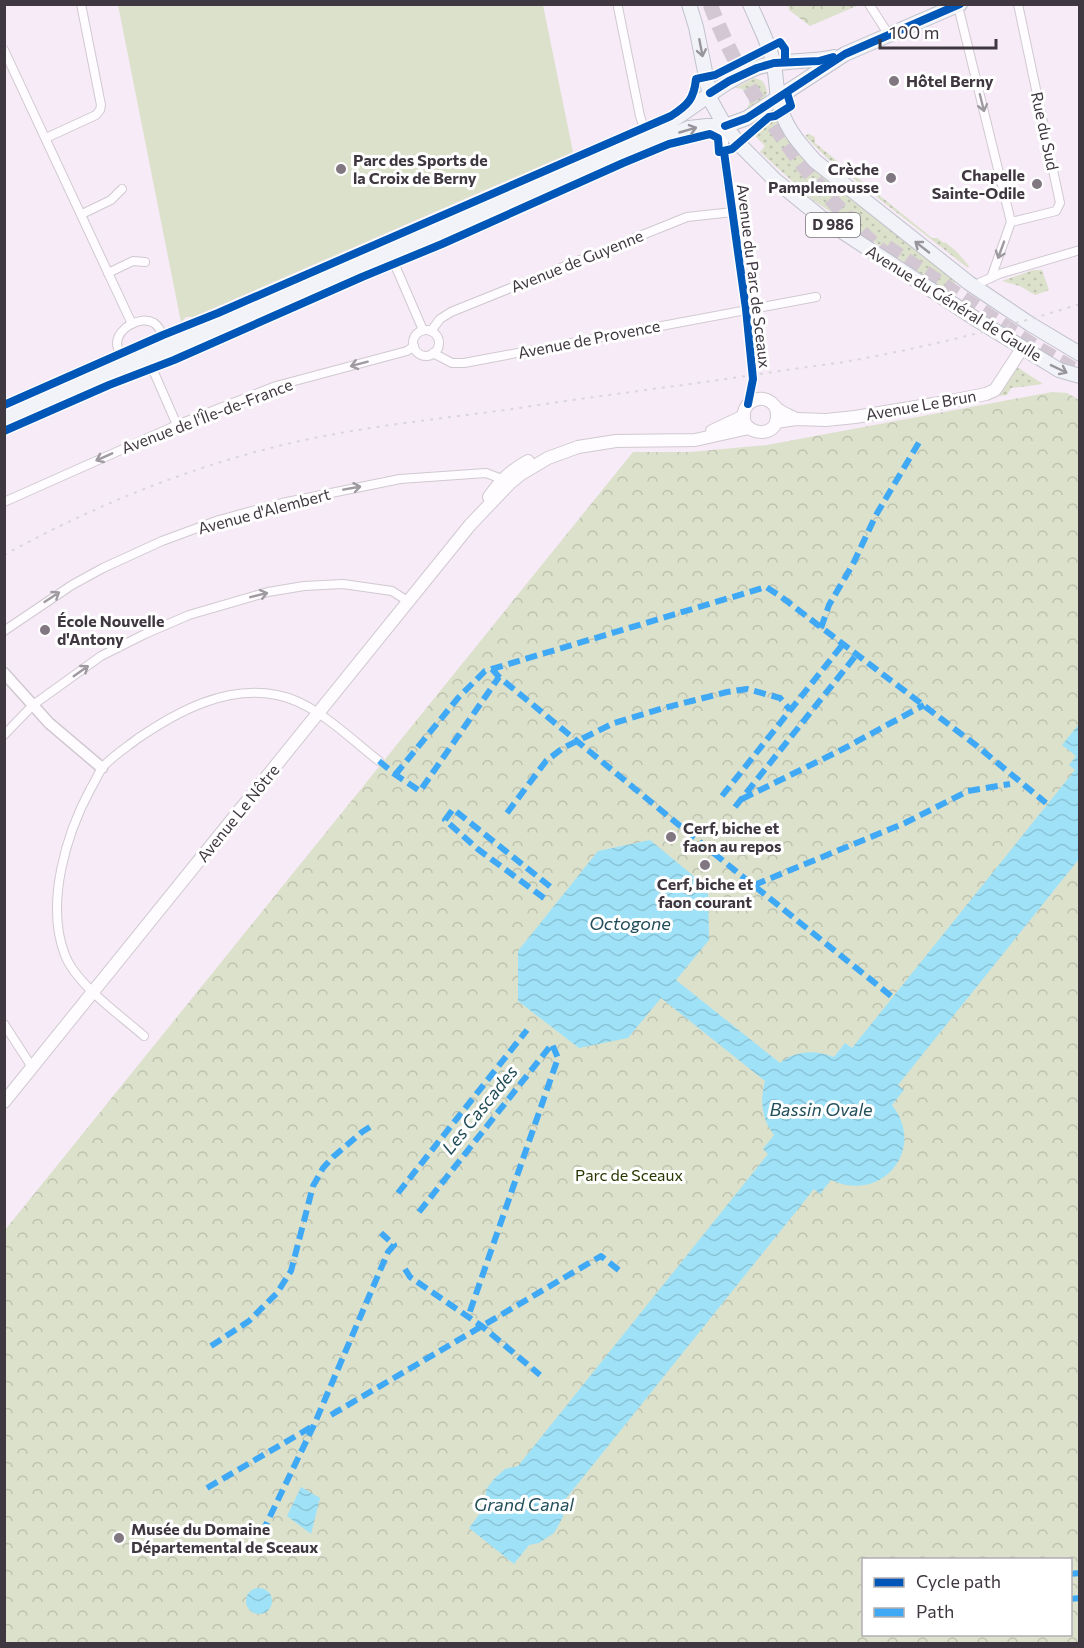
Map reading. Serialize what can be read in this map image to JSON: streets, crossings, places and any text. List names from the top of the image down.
{
  "streets": {
    "main road": [
      "D 986",
      "Avenue du Général de Gaulle",
      "Avenue Le Brun",
      "Avenue Le Nôtre"
    ],
    "street": [
      "Rue du Sud",
      "Avenue de Guyenne",
      "Avenue du Parc de Sceaux",
      "Avenue de Provence",
      "Avenue de l'Île-de-France",
      "Avenue d'Alembert"
    ]
  },
  "crossings": [
    ["D 986", "Avenue du Parc de Sceaux"],
    ["D 986", "Avenue du Général de Gaulle"],
    ["Avenue de Guyenne", "Avenue du Parc de Sceaux"],
    ["Avenue de Guyenne", "Avenue de Provence"],
    ["Avenue de Guyenne", "Avenue de l'Île-de-France"],
    ["Avenue du Parc de Sceaux", "Avenue du Général de Gaulle"],
    ["Avenue du Parc de Sceaux", "Avenue de Provence"],
    ["Avenue du Parc de Sceaux", "Avenue Le Brun"],
    ["Avenue du Général de Gaulle", "Avenue Le Brun"],
    ["Avenue de Provence", "Avenue de l'Île-de-France"],
    ["Avenue d'Alembert", "Avenue Le Nôtre"]
  ],
  "one_way": ["Avenue de l'Île-de-France", "Avenue d'Alembert"],
  "water": [
    "Octogone",
    "Les Cascades",
    "Bassin Ovale",
    "Grand Canal"
  ],
  "parks": ["Parc de Sceaux"],
  "places": [
    "Hôtel Berny",
    "Parc des Sports de la Croix de Berny",
    "Crèche Pamplemousse",
    "Chapelle Sainte-Odile",
    "École Nouvelle d'Antony",
    "Cerf, biche et faon au repos",
    "Cerf, biche et faon courant",
    "Musée du Domaine Départemental de Sceaux"
  ],
  "legend": ["Cycle path", "Path"],
  "scale_bar": "100 m"
}
